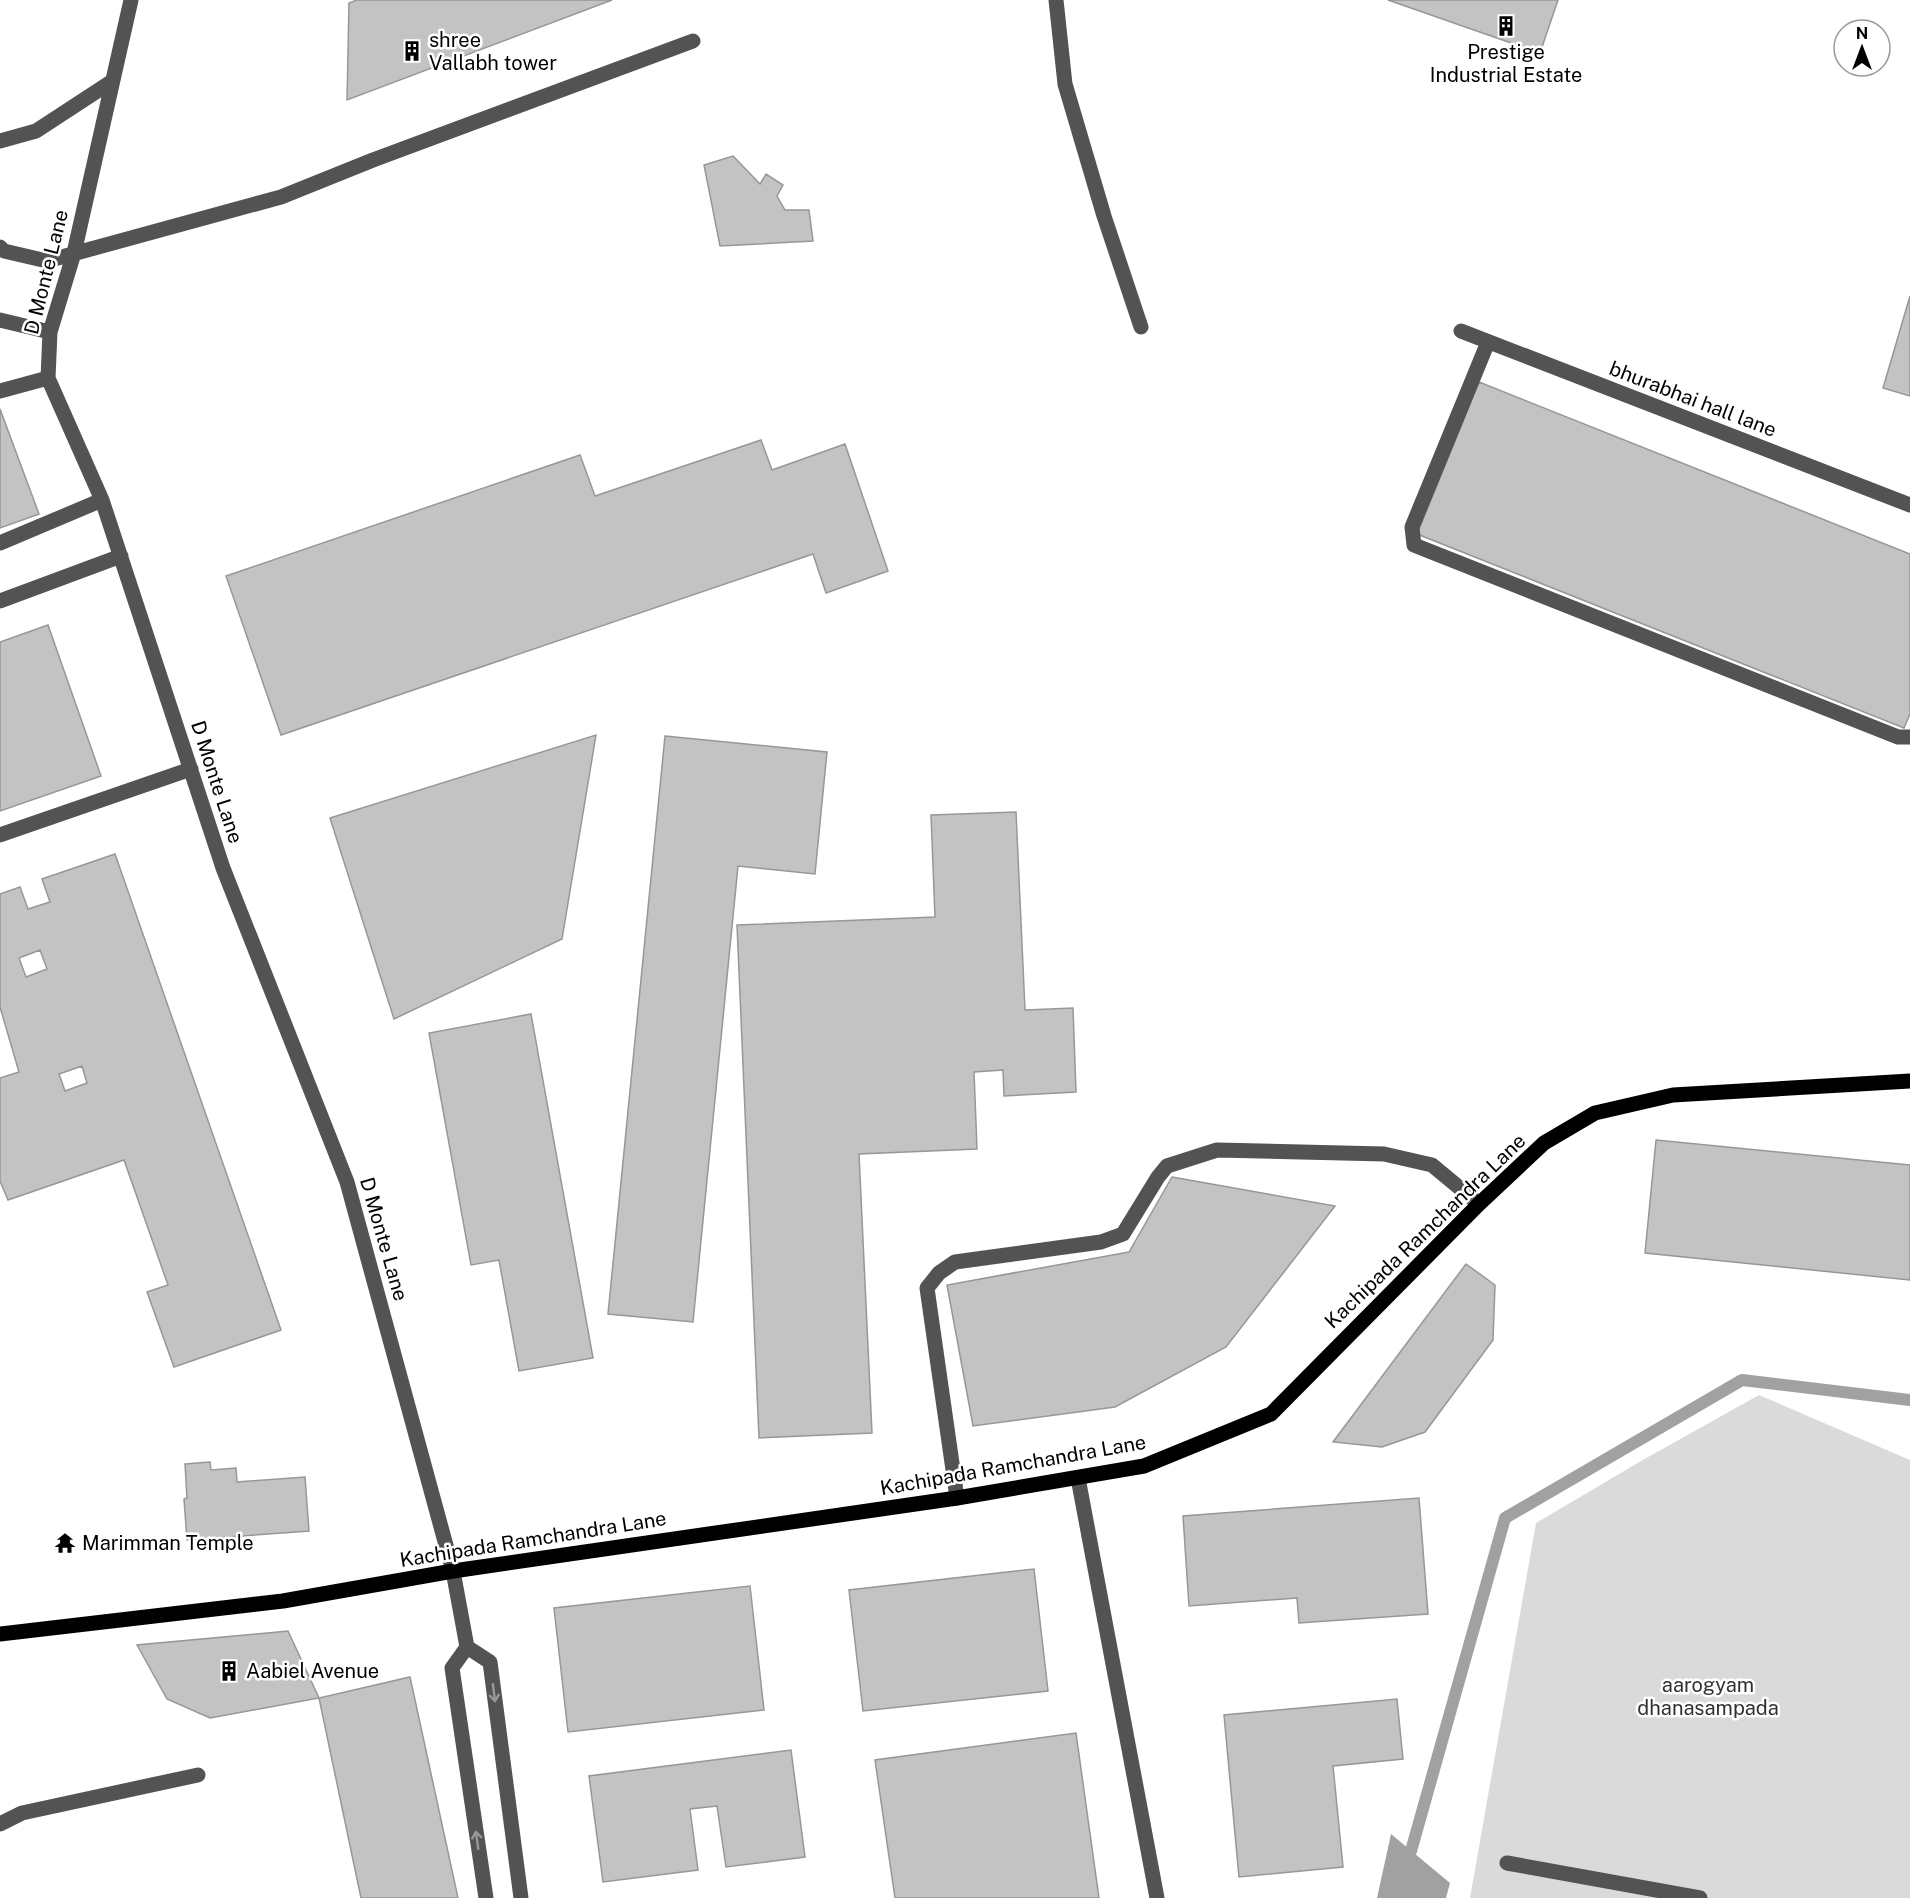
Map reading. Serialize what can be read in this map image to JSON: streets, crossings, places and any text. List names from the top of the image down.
{
  "streets": {
    "main road": ["Kachipada Ramchandra Lane"],
    "street": ["D Monte Lane", "bhurabhai hall lane"]
  },
  "crossings": [
    ["D Monte Lane", "Kachipada Ramchandra Lane"]
  ],
  "parks": ["aarogyam dhanasampada"],
  "places": {
    "building": ["Prestige Industrial Estate", "shree Vallabh tower", "Aabiel Avenue"],
    "temple": ["Marimman Temple"]
  },
  "north": "top"
}
